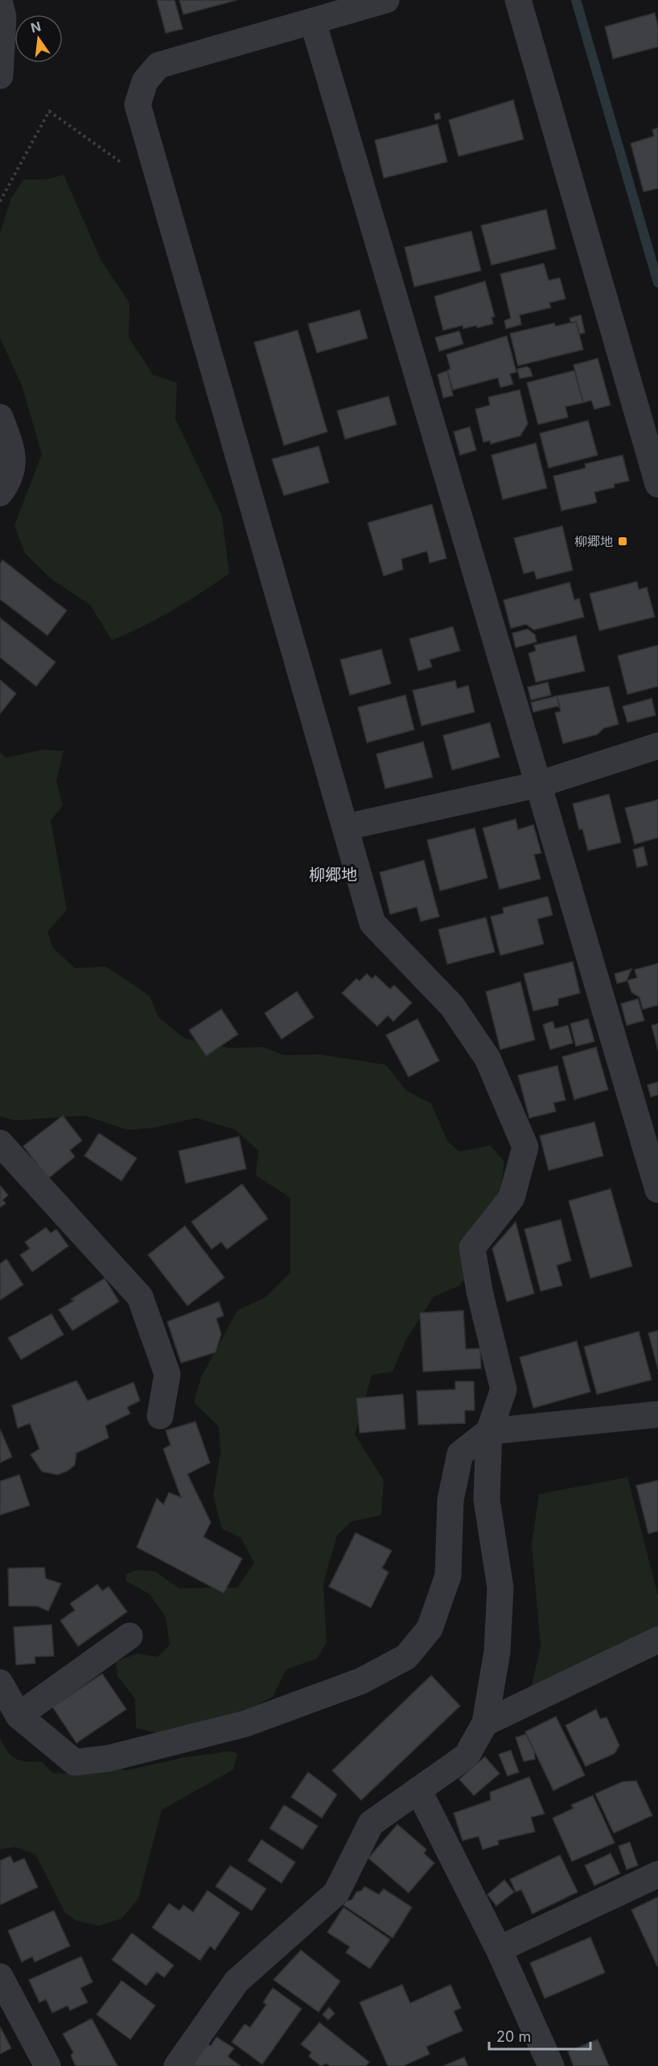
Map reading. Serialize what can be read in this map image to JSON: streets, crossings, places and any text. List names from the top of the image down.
{
  "districts": ["柳郷地"],
  "places": {
    "transit": ["柳郷地"]
  },
  "scale_bar": "20 m",
  "north": "top"
}
